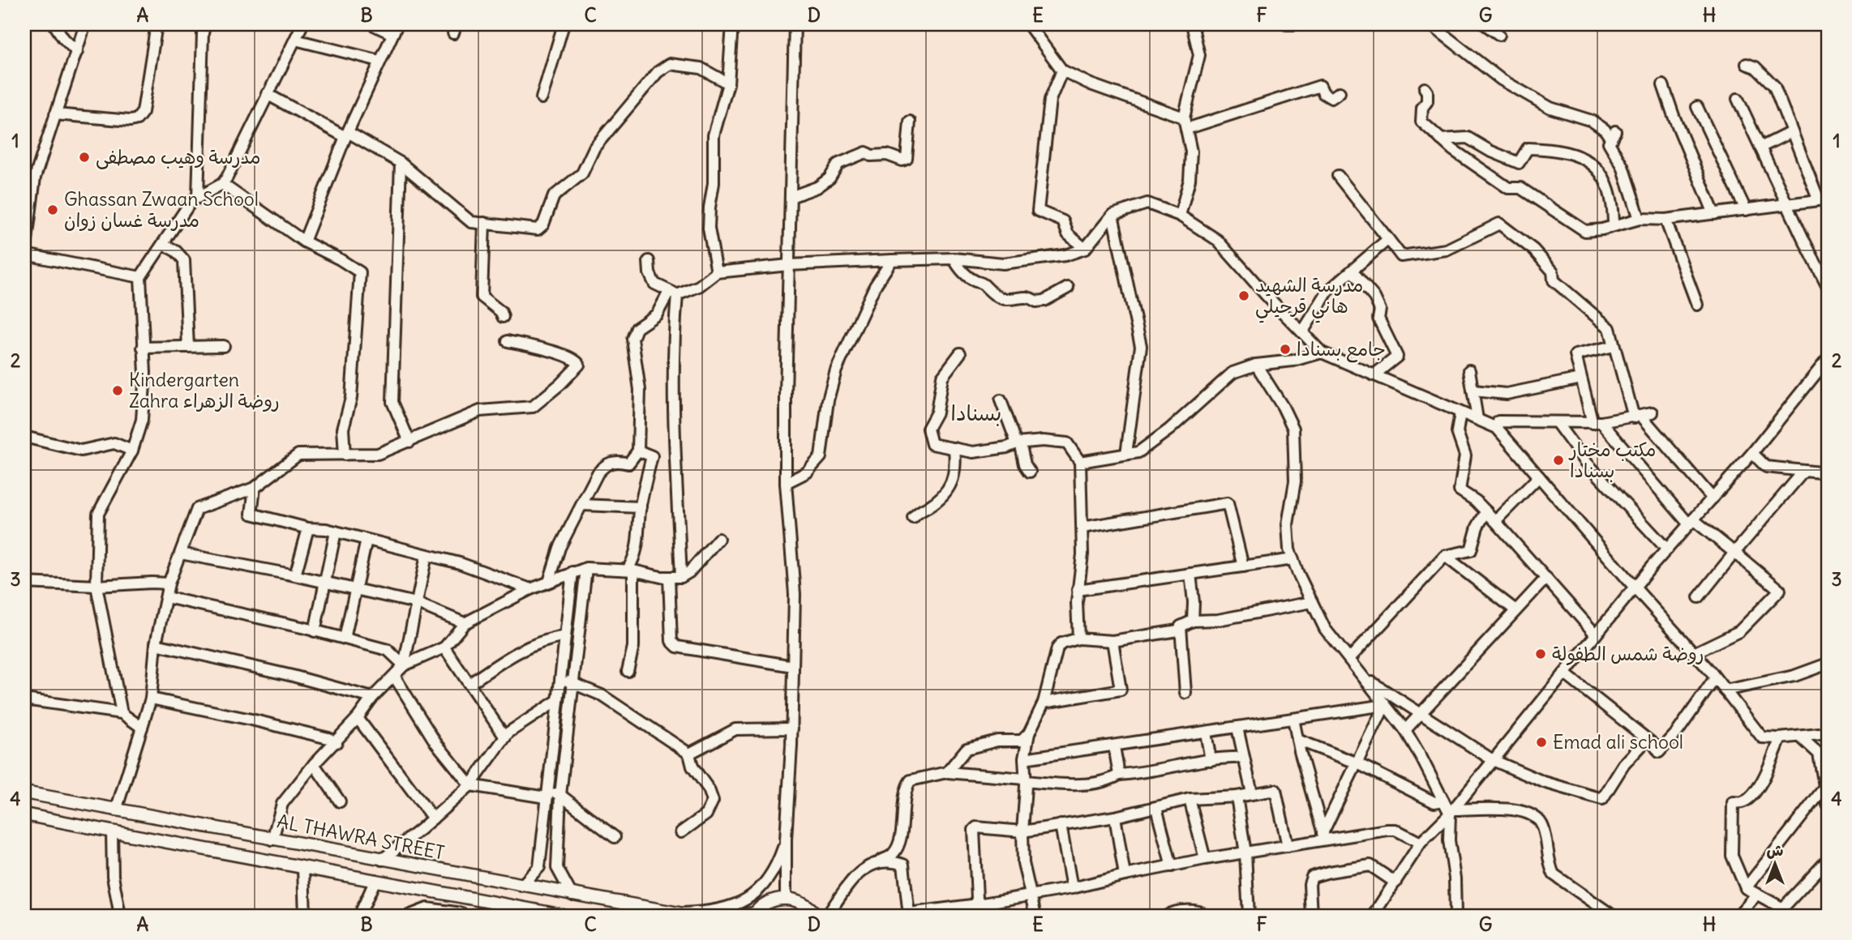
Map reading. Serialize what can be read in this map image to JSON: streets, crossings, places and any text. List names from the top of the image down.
{
  "streets": {
    "main road": ["AL THAWRA STREET"]
  },
  "districts": ["بسنادا"],
  "places": [
    "مدرسة وهيب مصطفى",
    "Ghassan Zwaan School مدرسة غسان زوان",
    "مدرسة الشهيد هاني قرحيلي",
    "جامع بسنادا",
    "Kindergarten Zahra روضة الزهراء",
    "مكتب مختار بسنادا",
    "روضة شمس الطفولة",
    "Emad ali school"
  ],
  "north": "top",
  "grid": {
    "columns": [
      "A",
      "B",
      "C",
      "D",
      "E",
      "F",
      "G",
      "H"
    ],
    "rows": [
      "1",
      "2",
      "3",
      "4"
    ]
  }
}
